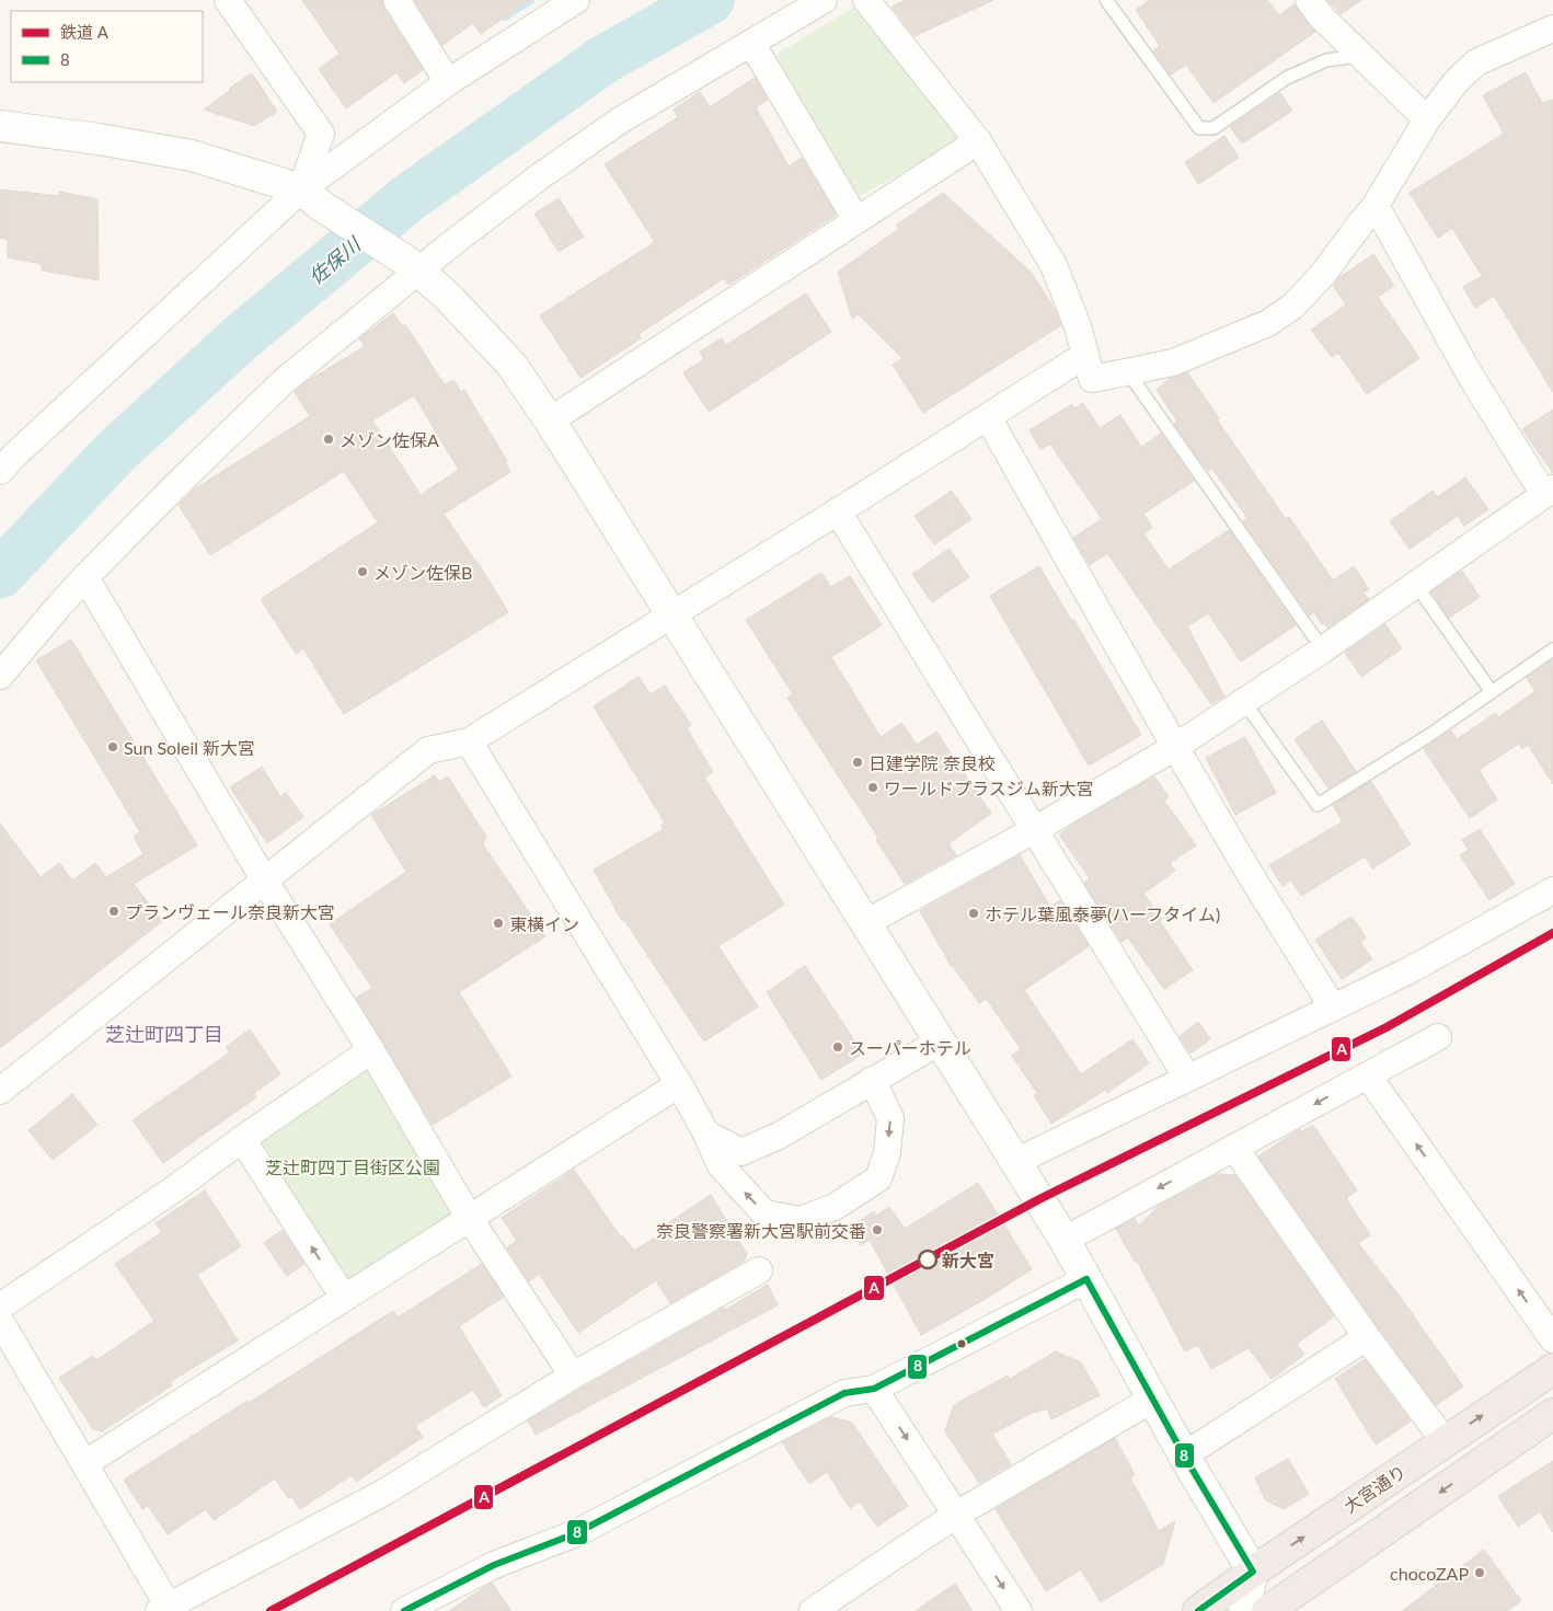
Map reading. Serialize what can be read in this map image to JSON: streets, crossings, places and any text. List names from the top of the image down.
{
  "streets": {
    "highway": ["大宮通り"]
  },
  "districts": ["芝辻町四丁目"],
  "water": ["佐保川"],
  "parks": ["芝辻町四丁目街区公園"],
  "places": [
    "メゾン佐保A",
    "メゾン佐保B",
    "Sun Soleil 新大宮",
    "日建学院 奈良校",
    "ワールドプラスジム新大宮",
    "プランヴェール奈良新大宮",
    "ホテル葉風泰夢(ハーフタイム)",
    "東横イン",
    "スーパーホテル",
    "奈良警察署新大宮駅前交番",
    "新大宮",
    "chocoZAP"
  ],
  "lines": ["rail line A", "transit line 8"],
  "legend": ["鉄道 A", "8"]
}
